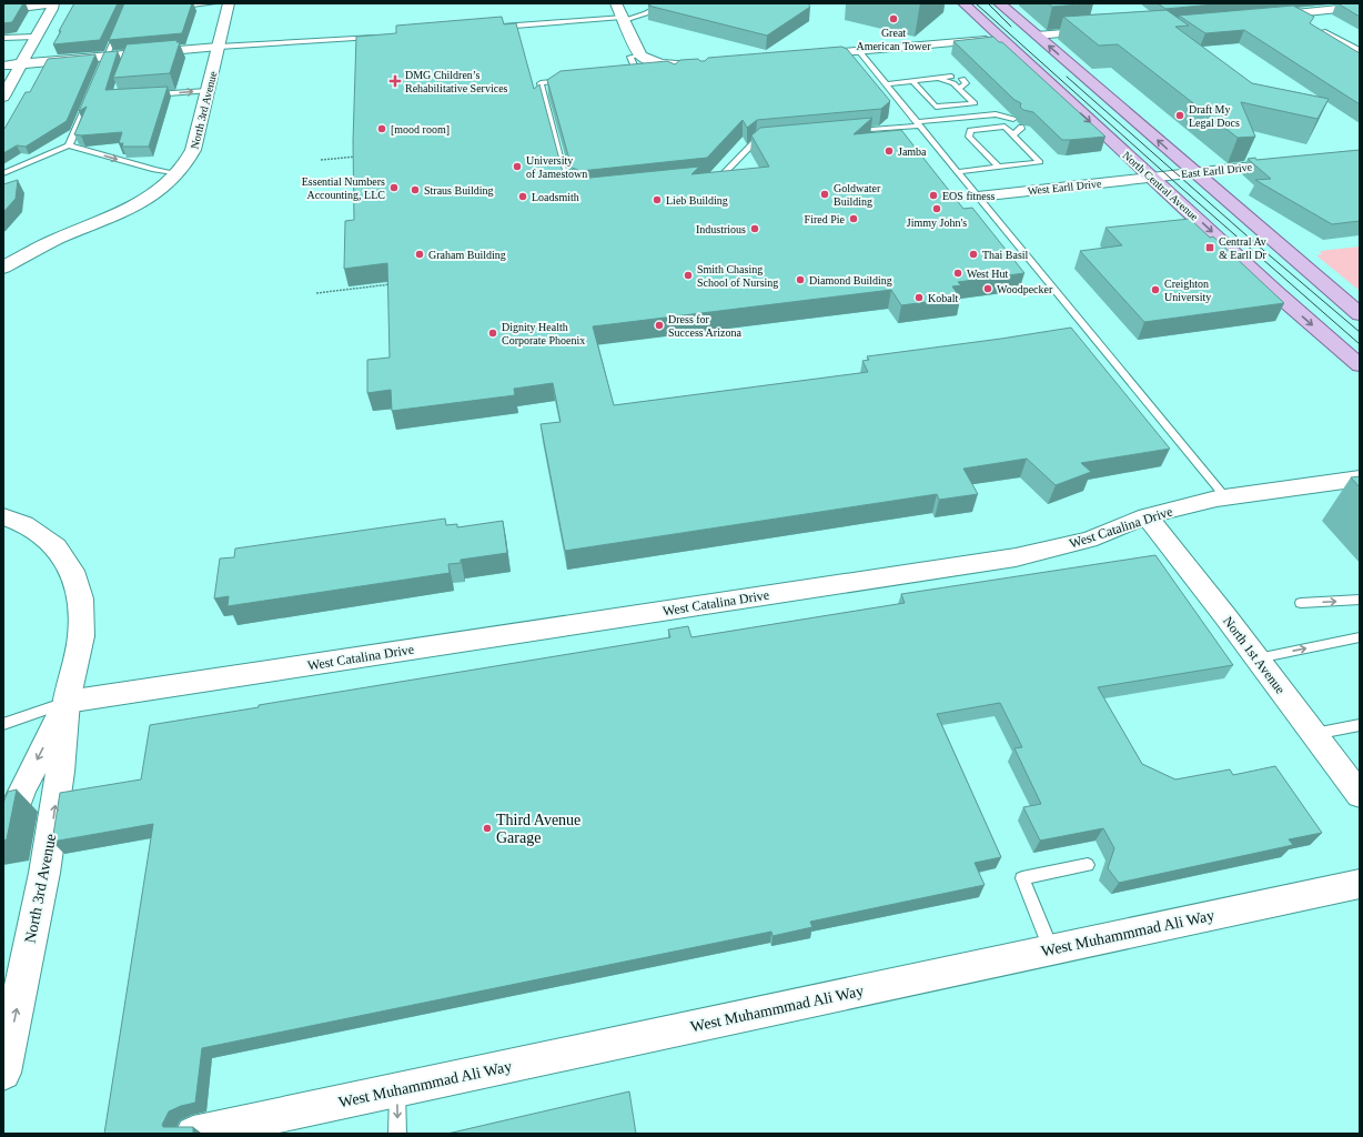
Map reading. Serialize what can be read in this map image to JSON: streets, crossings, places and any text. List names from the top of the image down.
{
  "streets": {
    "main road": ["North Central Avenue"],
    "street": [
      "North 3rd Avenue",
      "East Earll Drive",
      "West Earll Drive",
      "West Catalina Drive",
      "North 1st Avenue",
      "West Muhammmad Ali Way"
    ]
  },
  "crossings": [
    ["North 3rd Avenue", "West Catalina Drive"],
    ["East Earll Drive", "North Central Avenue"],
    ["East Earll Drive", "West Earll Drive"],
    ["North Central Avenue", "West Earll Drive"],
    ["West Catalina Drive", "North 1st Avenue"]
  ],
  "places": {
    "other": [
      "Great American Tower",
      "Draft My Legal Docs",
      "[mood room]",
      "Jamba",
      "University of Jamestown",
      "Essential Numbers Accounting, LLC",
      "Straus Building",
      "Goldwater Building",
      "EOS fitness",
      "Loadsmith",
      "Lieb Building",
      "Jimmy John's",
      "Fired Pie",
      "Industrious",
      "Graham Building",
      "Thai Basil",
      "West Hut",
      "Smith Chasing School of Nursing",
      "Diamond Building",
      "Woodpecker",
      "Creighton University",
      "Kobalt",
      "Dress for Success Arizona",
      "Dignity Health Corporate Phoenix",
      "Third Avenue Garage"
    ],
    "health": ["DMG Children’s Rehabilitative Services"],
    "transit": ["Central Av & Earll Dr"]
  }
}
